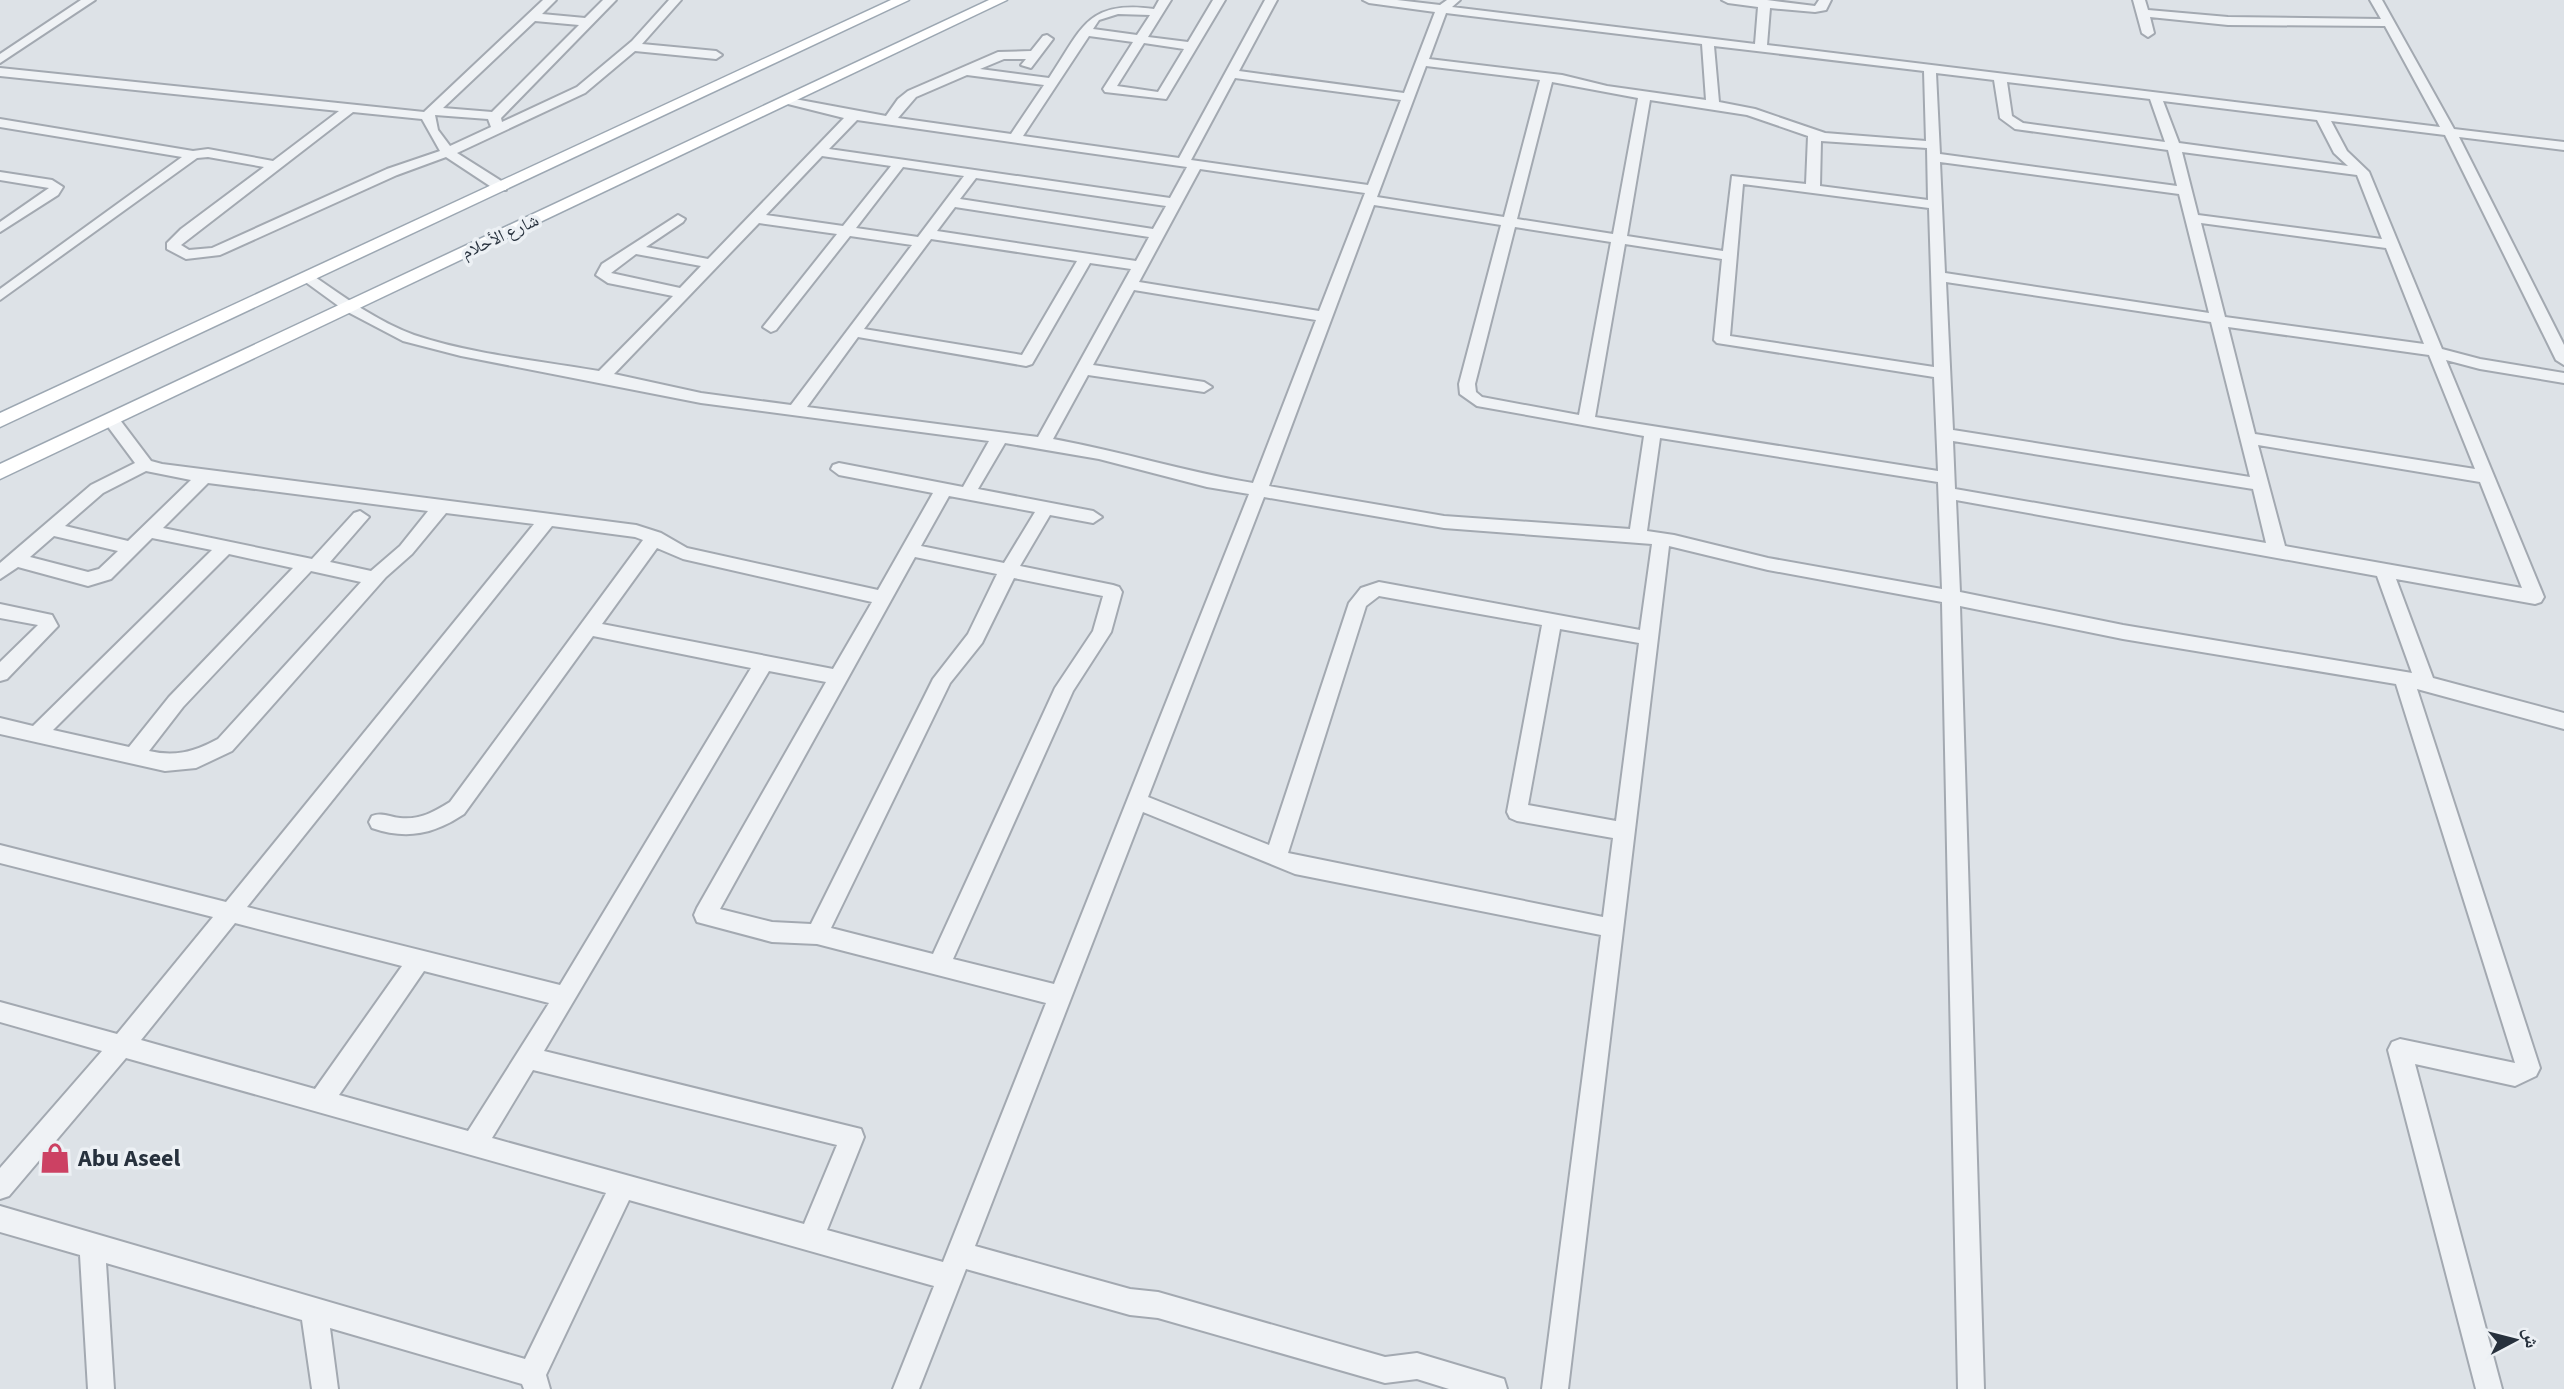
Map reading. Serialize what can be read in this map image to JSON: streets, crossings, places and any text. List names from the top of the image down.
{
  "streets": {
    "main road": ["شارع الأحلام"]
  },
  "places": {
    "shop": ["Abu Aseel"]
  },
  "north": "right"
}
